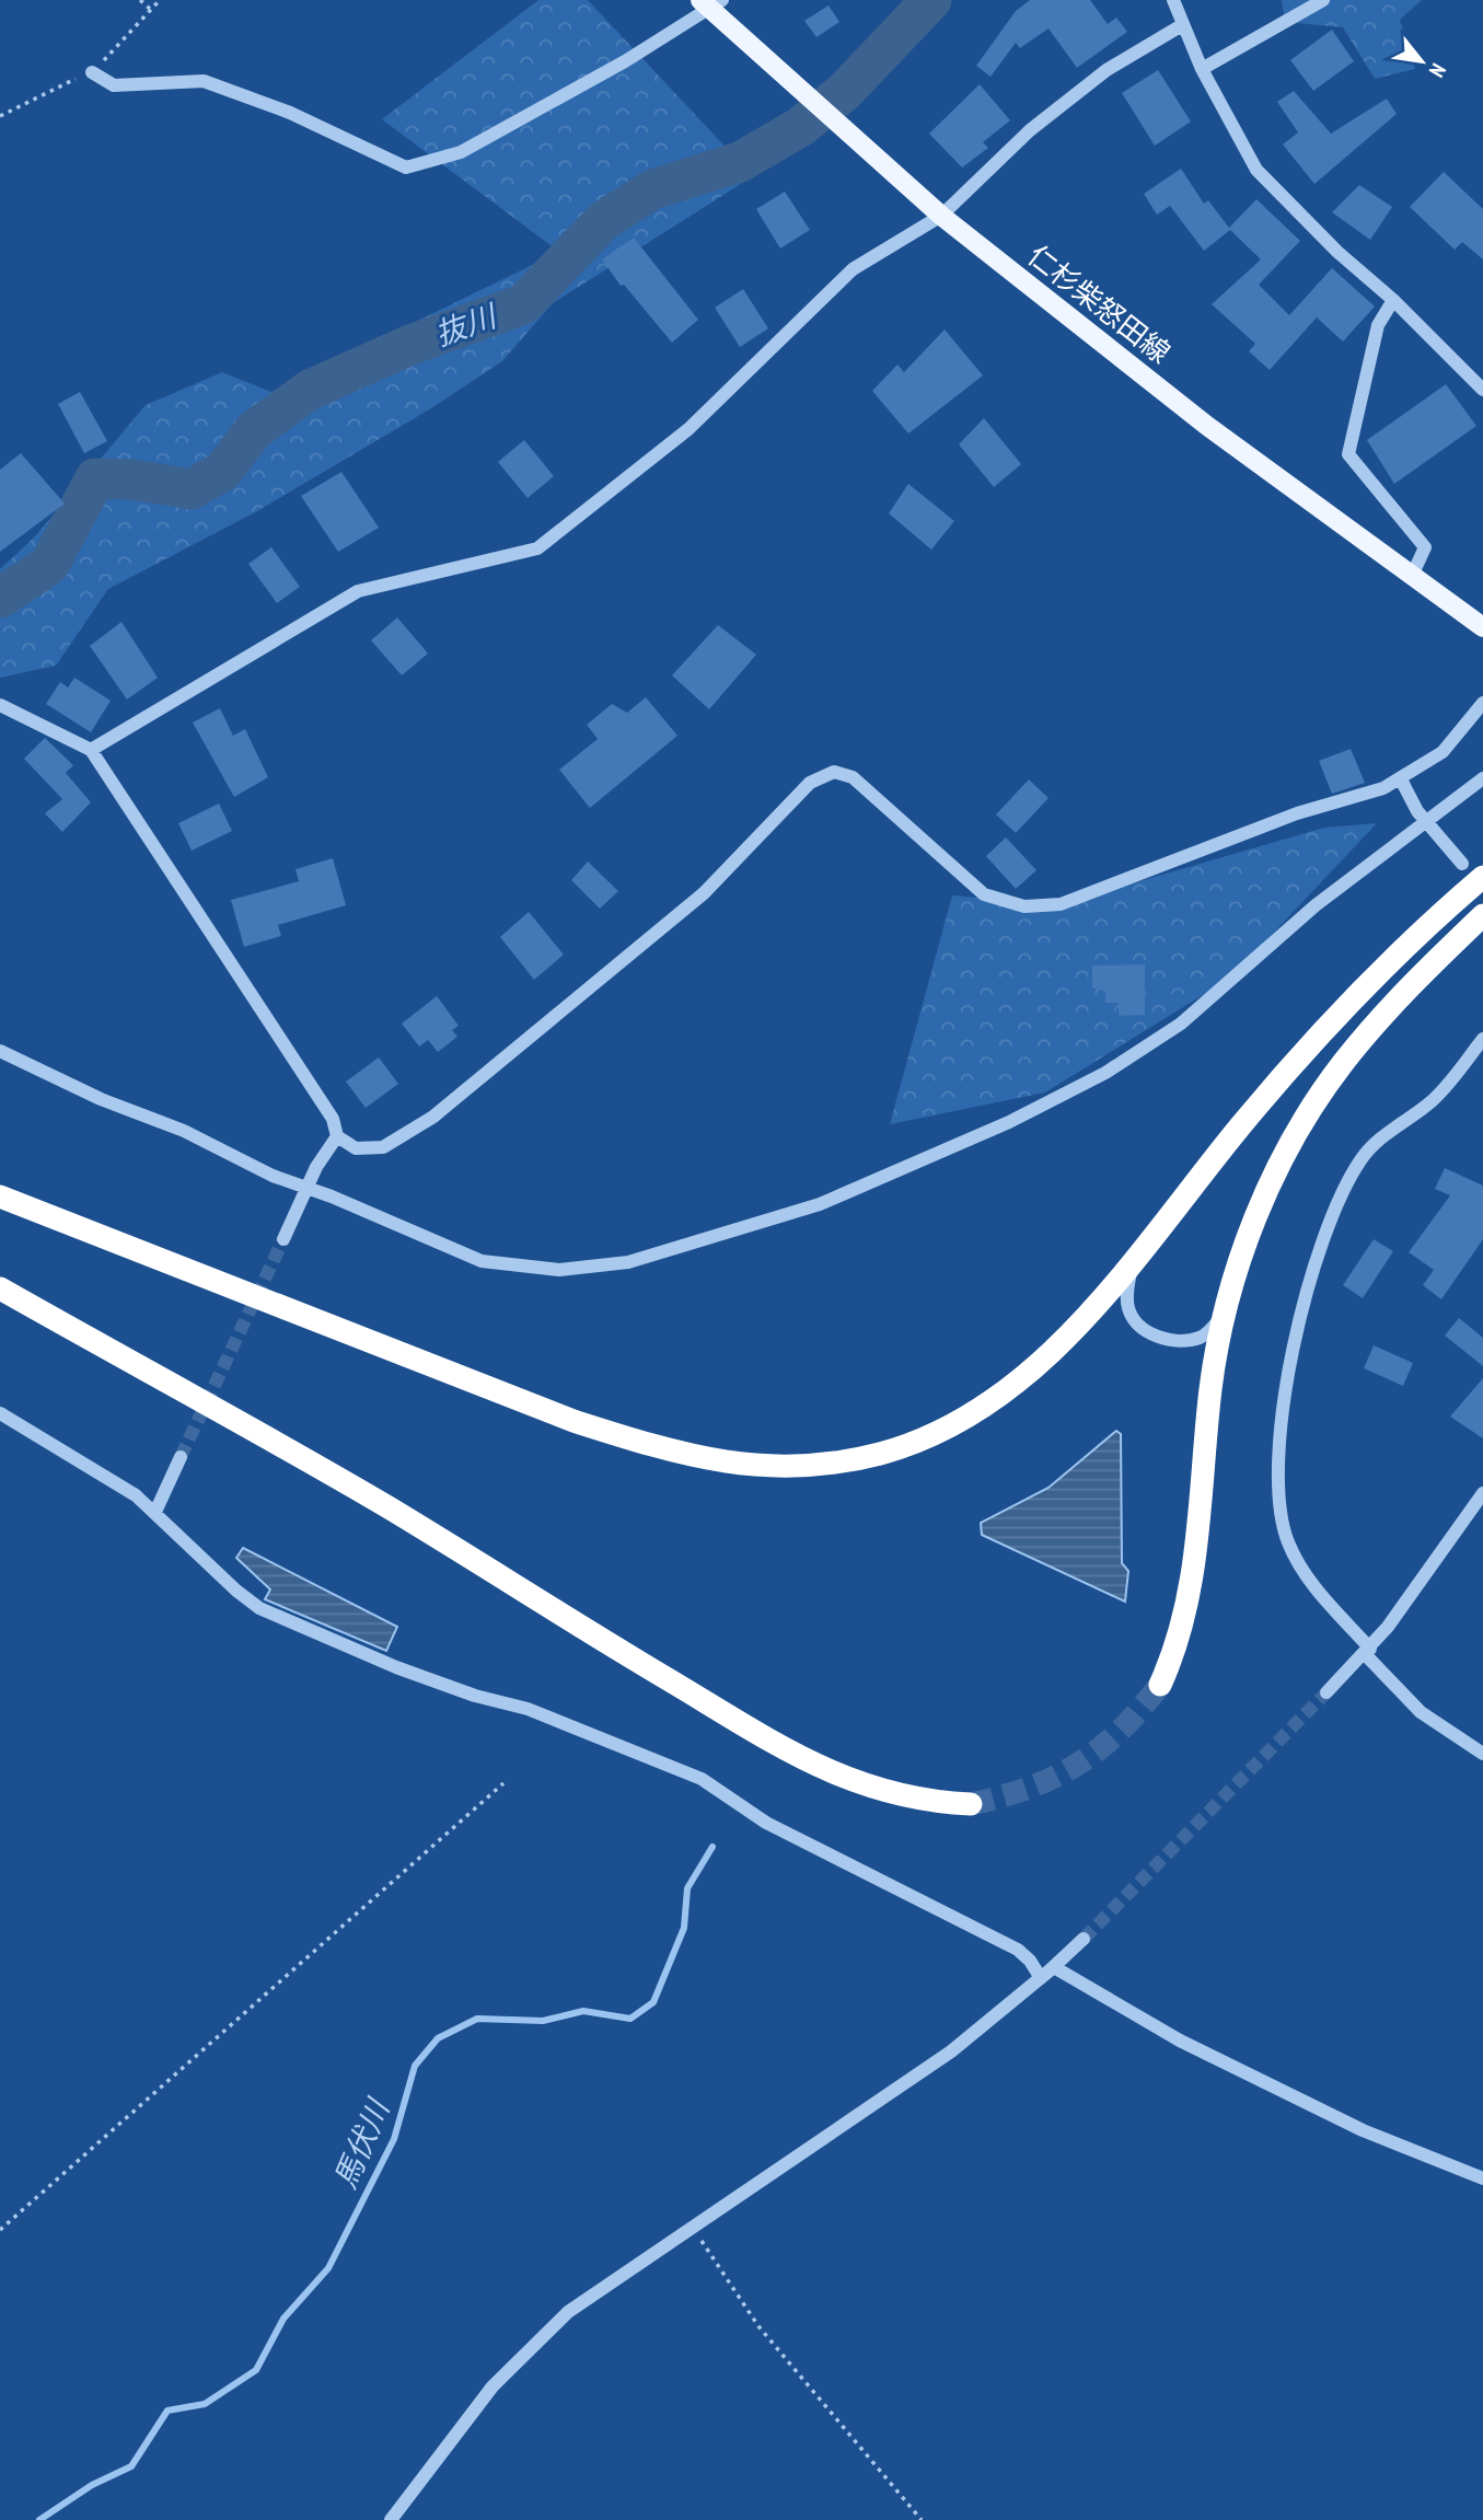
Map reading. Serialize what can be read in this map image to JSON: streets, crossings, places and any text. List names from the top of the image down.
{
  "streets": {
    "main road": ["仁杉柴怒田線"]
  },
  "water": ["抜川", "馬伏川"],
  "north": "bottom right"
}
